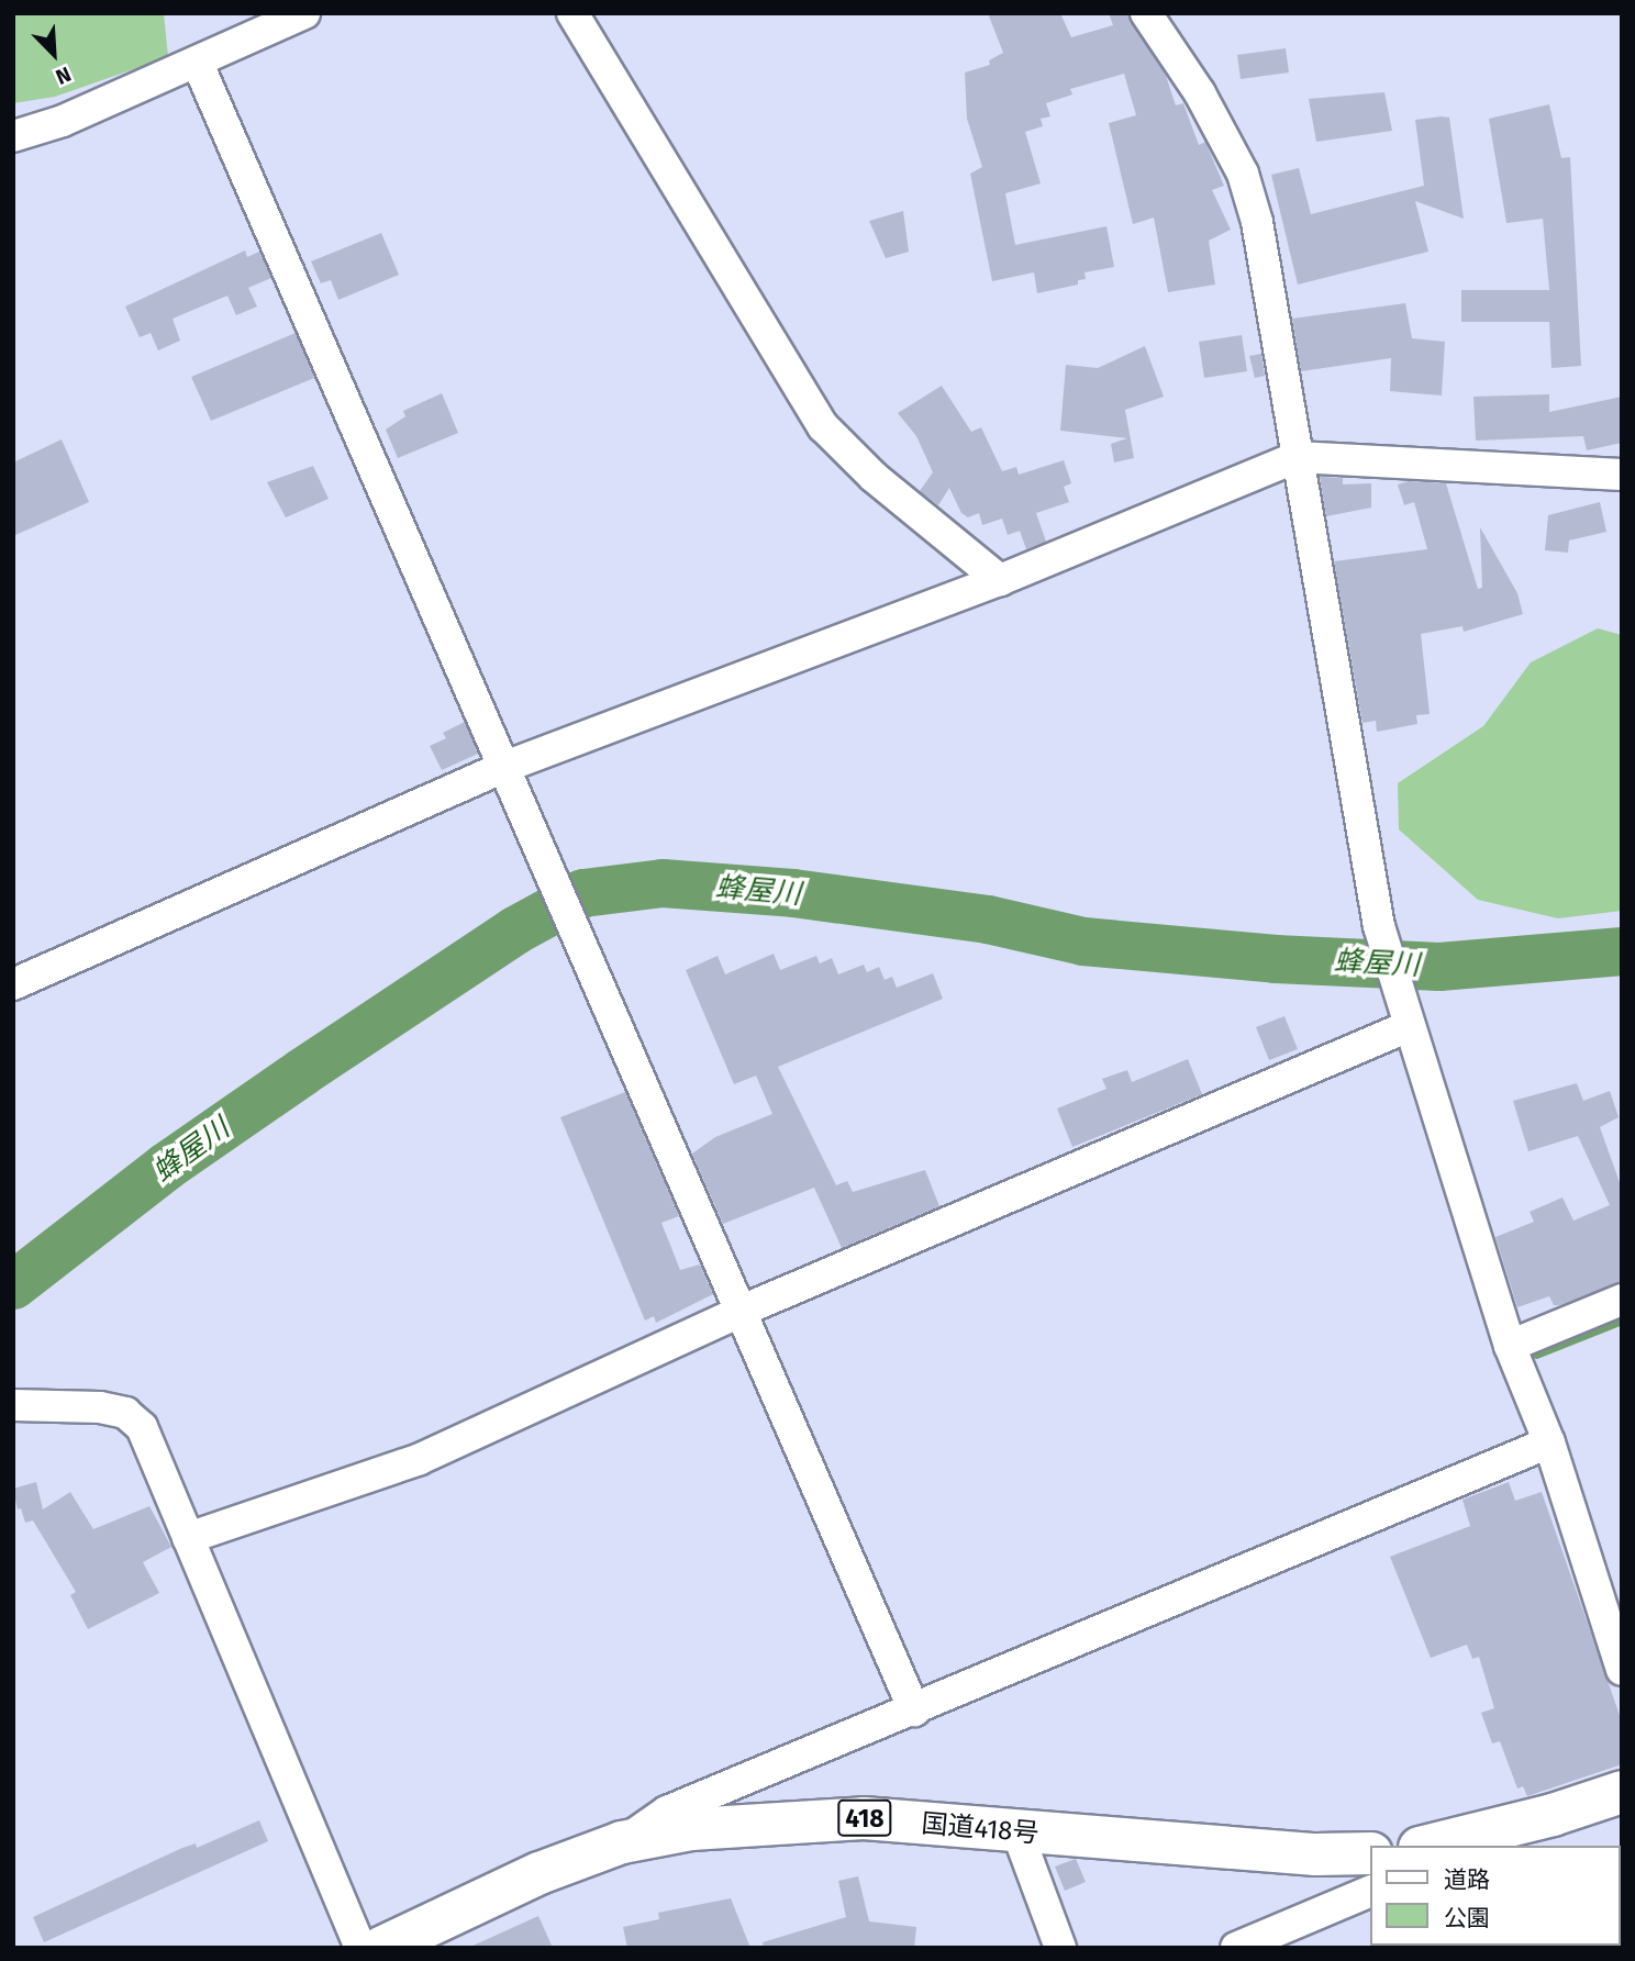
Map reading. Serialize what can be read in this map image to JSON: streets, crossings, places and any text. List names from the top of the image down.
{
  "streets": {
    "highway": ["418", "国道418号"]
  },
  "water": ["蜂屋川"],
  "legend": ["道路", "公園"],
  "north": "bottom right"
}
